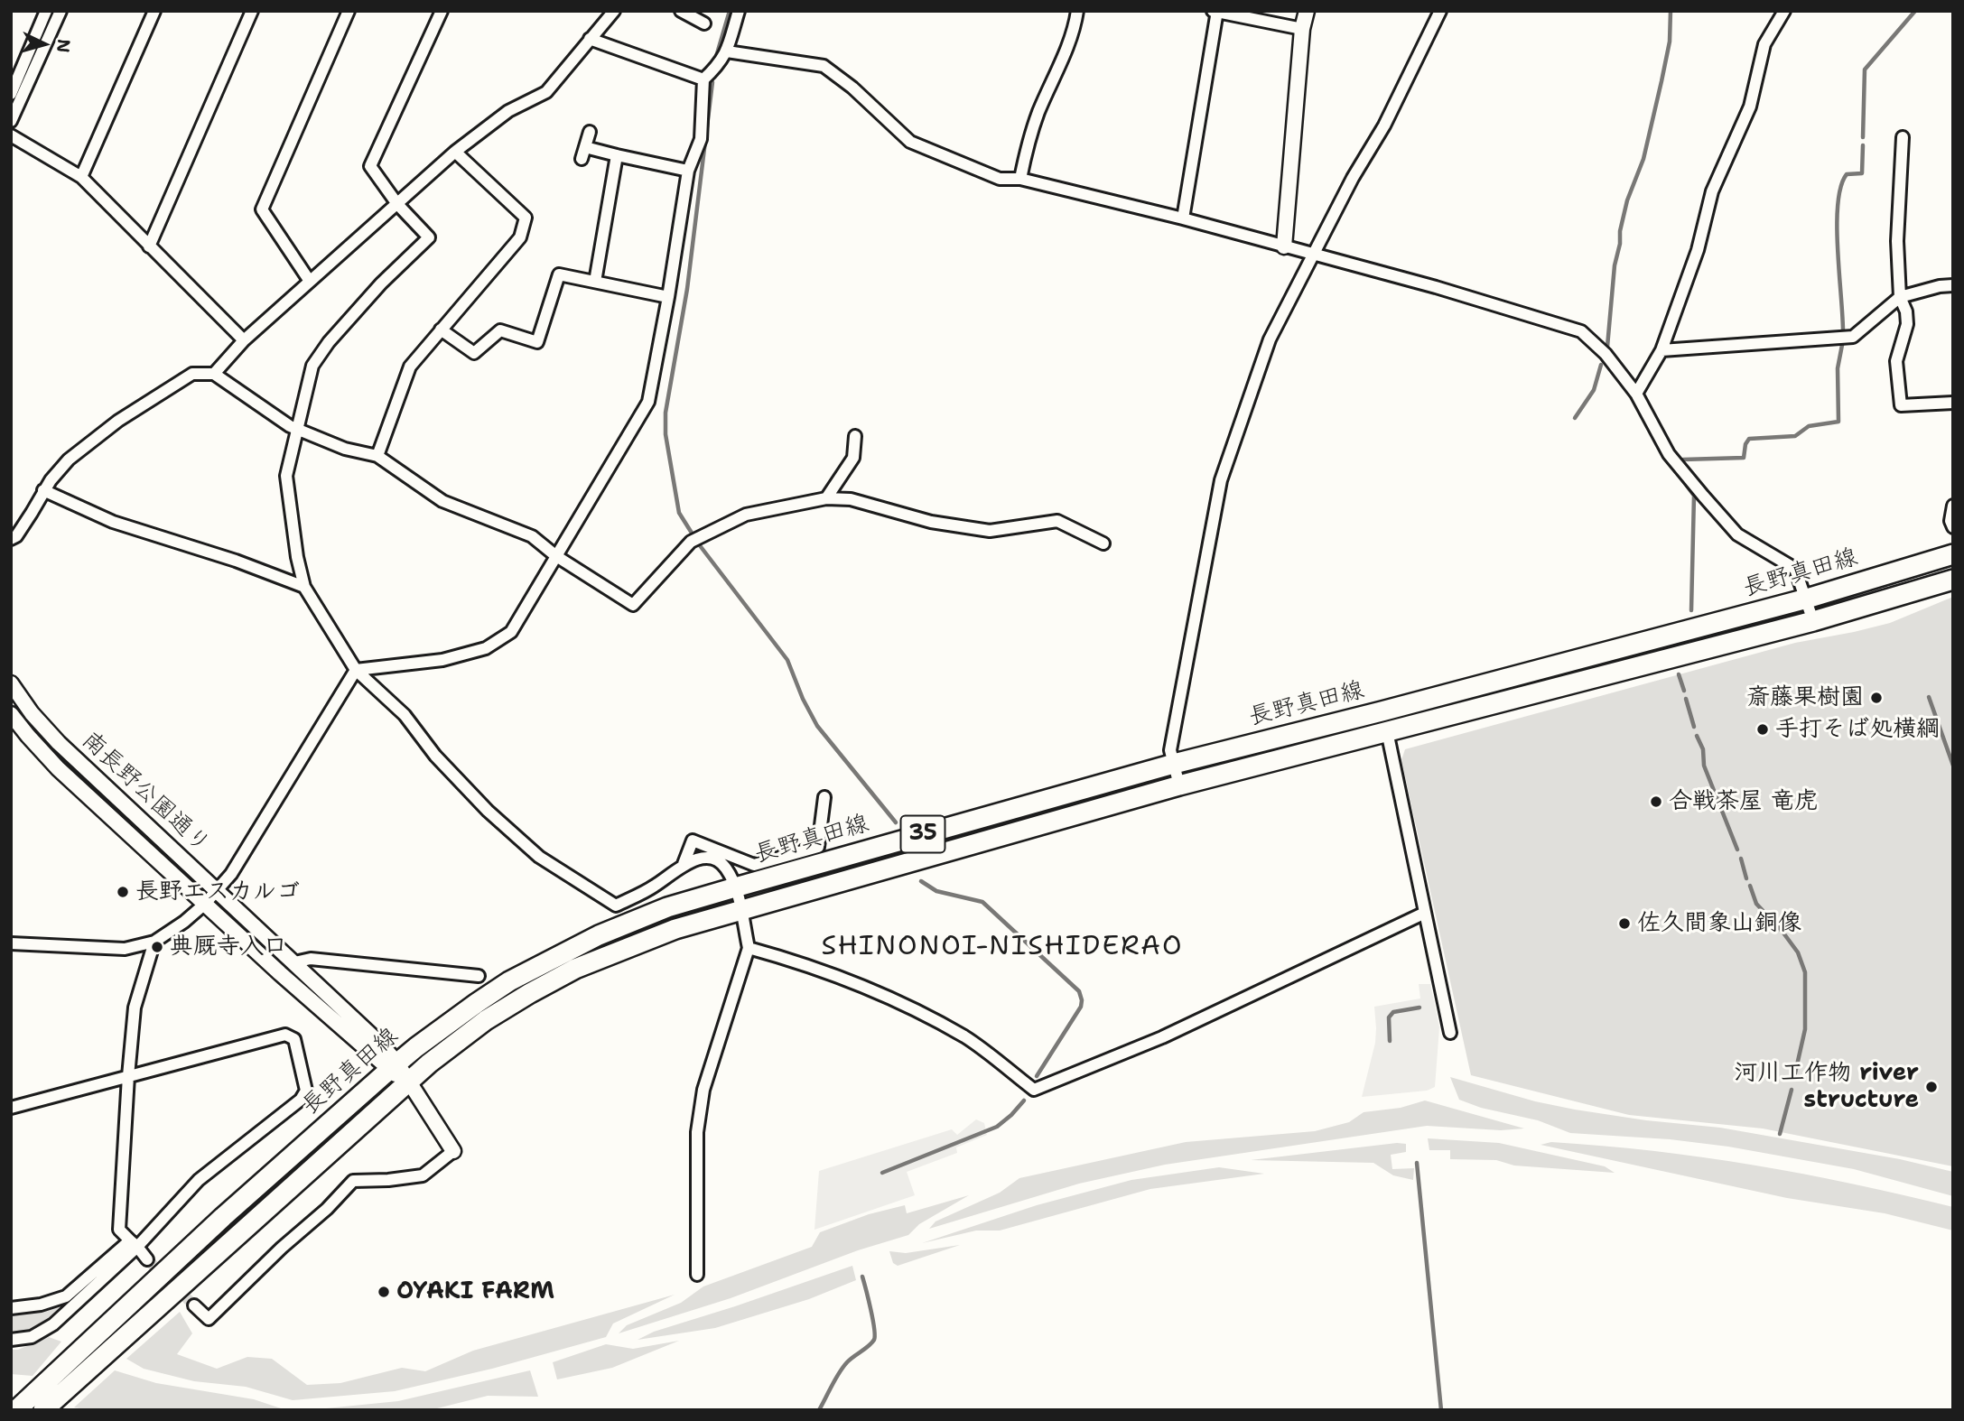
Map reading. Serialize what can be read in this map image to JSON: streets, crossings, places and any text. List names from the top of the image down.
{
  "streets": {
    "main road": ["長野真田線", "35"],
    "street": ["南長野公園通り"]
  },
  "crossings": [
    ["長野真田線", "南長野公園通り"]
  ],
  "districts": ["SHINONOI-NISHIDERAO"],
  "places": [
    "斎藤果樹園",
    "手打そば処横綱",
    "合戦茶屋 竜虎",
    "長野エスカルゴ",
    "佐久間象山銅像",
    "典厩寺入口",
    "河川工作物 river structure",
    "OYAKI FARM"
  ],
  "north": "right"
}
